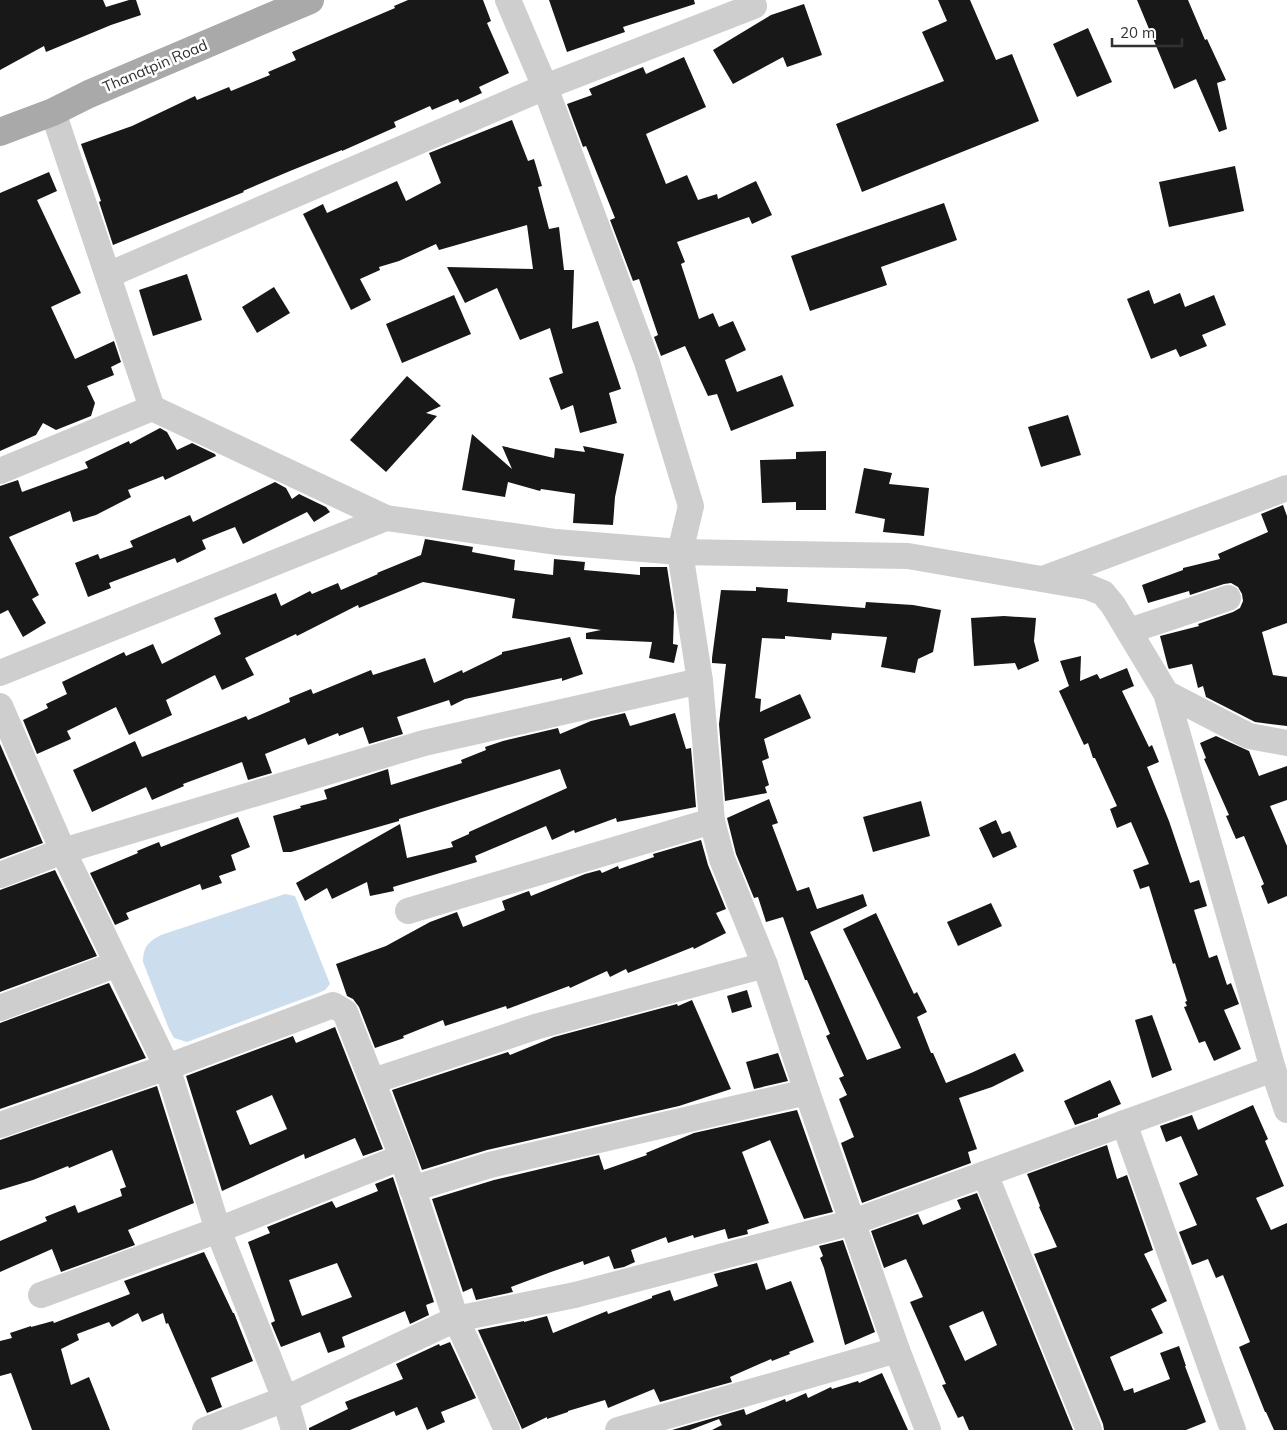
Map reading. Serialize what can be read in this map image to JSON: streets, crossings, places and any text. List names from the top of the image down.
{
  "streets": {
    "main road": ["Thanatpin Road"]
  },
  "scale_bar": "20 m"
}
